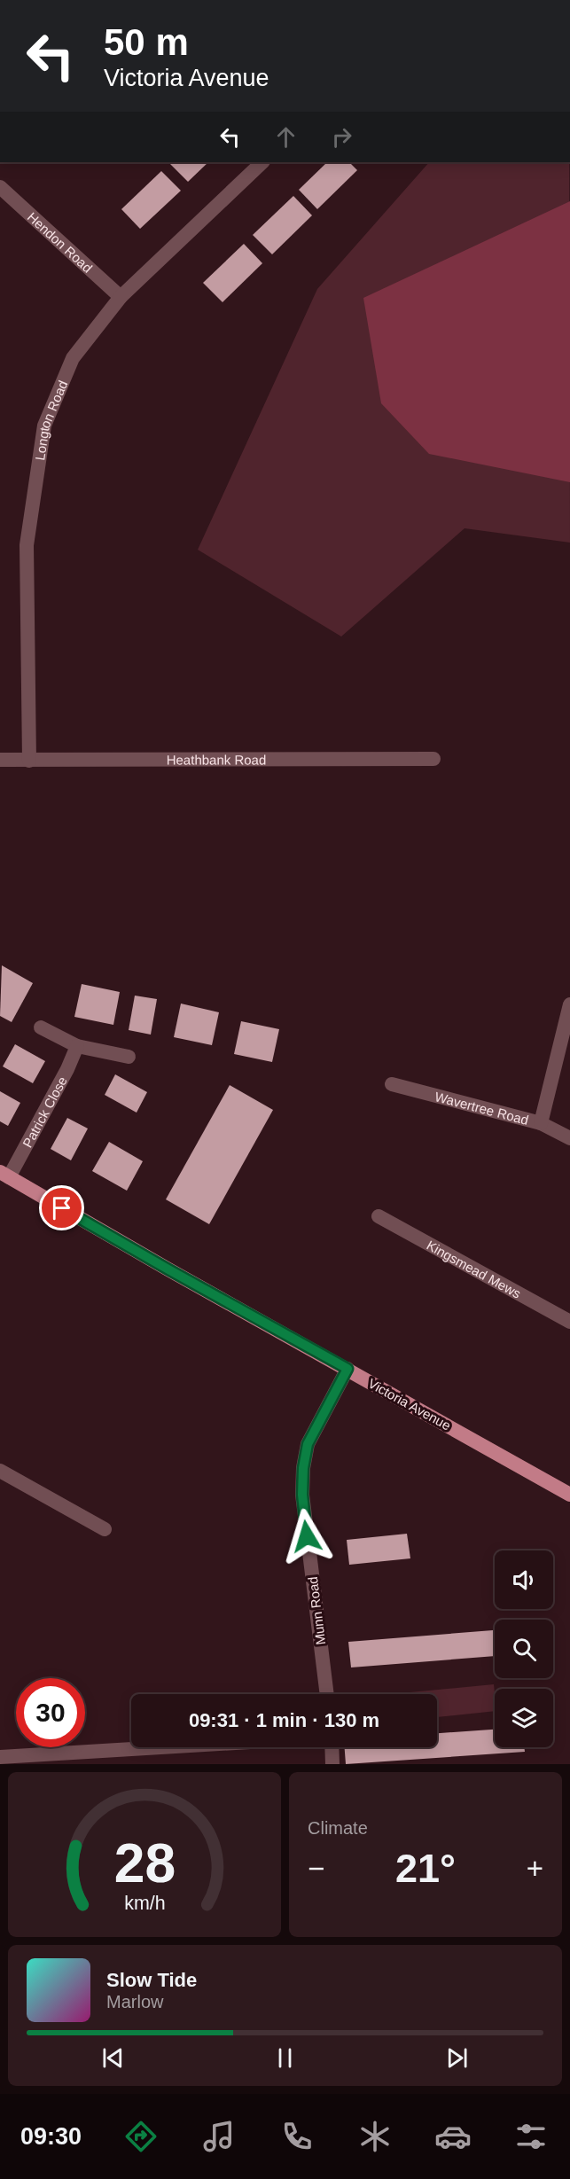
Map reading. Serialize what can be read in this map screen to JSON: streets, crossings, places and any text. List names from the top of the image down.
{
  "streets": {
    "main road": ["Victoria Avenue"],
    "street": [
      "Hendon Road",
      "Longton Road",
      "Heathbank Road",
      "Wavertree Road",
      "Patrick Close",
      "Kingsmead Mews",
      "Munn Road"
    ]
  },
  "crossings": [
    ["Hendon Road", "Longton Road"],
    ["Longton Road", "Heathbank Road"],
    ["Patrick Close", "Victoria Avenue"],
    ["Victoria Avenue", "Munn Road"]
  ],
  "page": {
    "turn": ["50 m", "Victoria Avenue"],
    "limit": "30",
    "trip": "09:31 · 1 min · 130 m",
    "tile": "Climate",
    "heat": ["−", "21°", "+"],
    "song": ["Slow Tide", "Marlow"],
    "tabs": "09:30",
    "gauge": ["28", "km/h"]
  }
}
